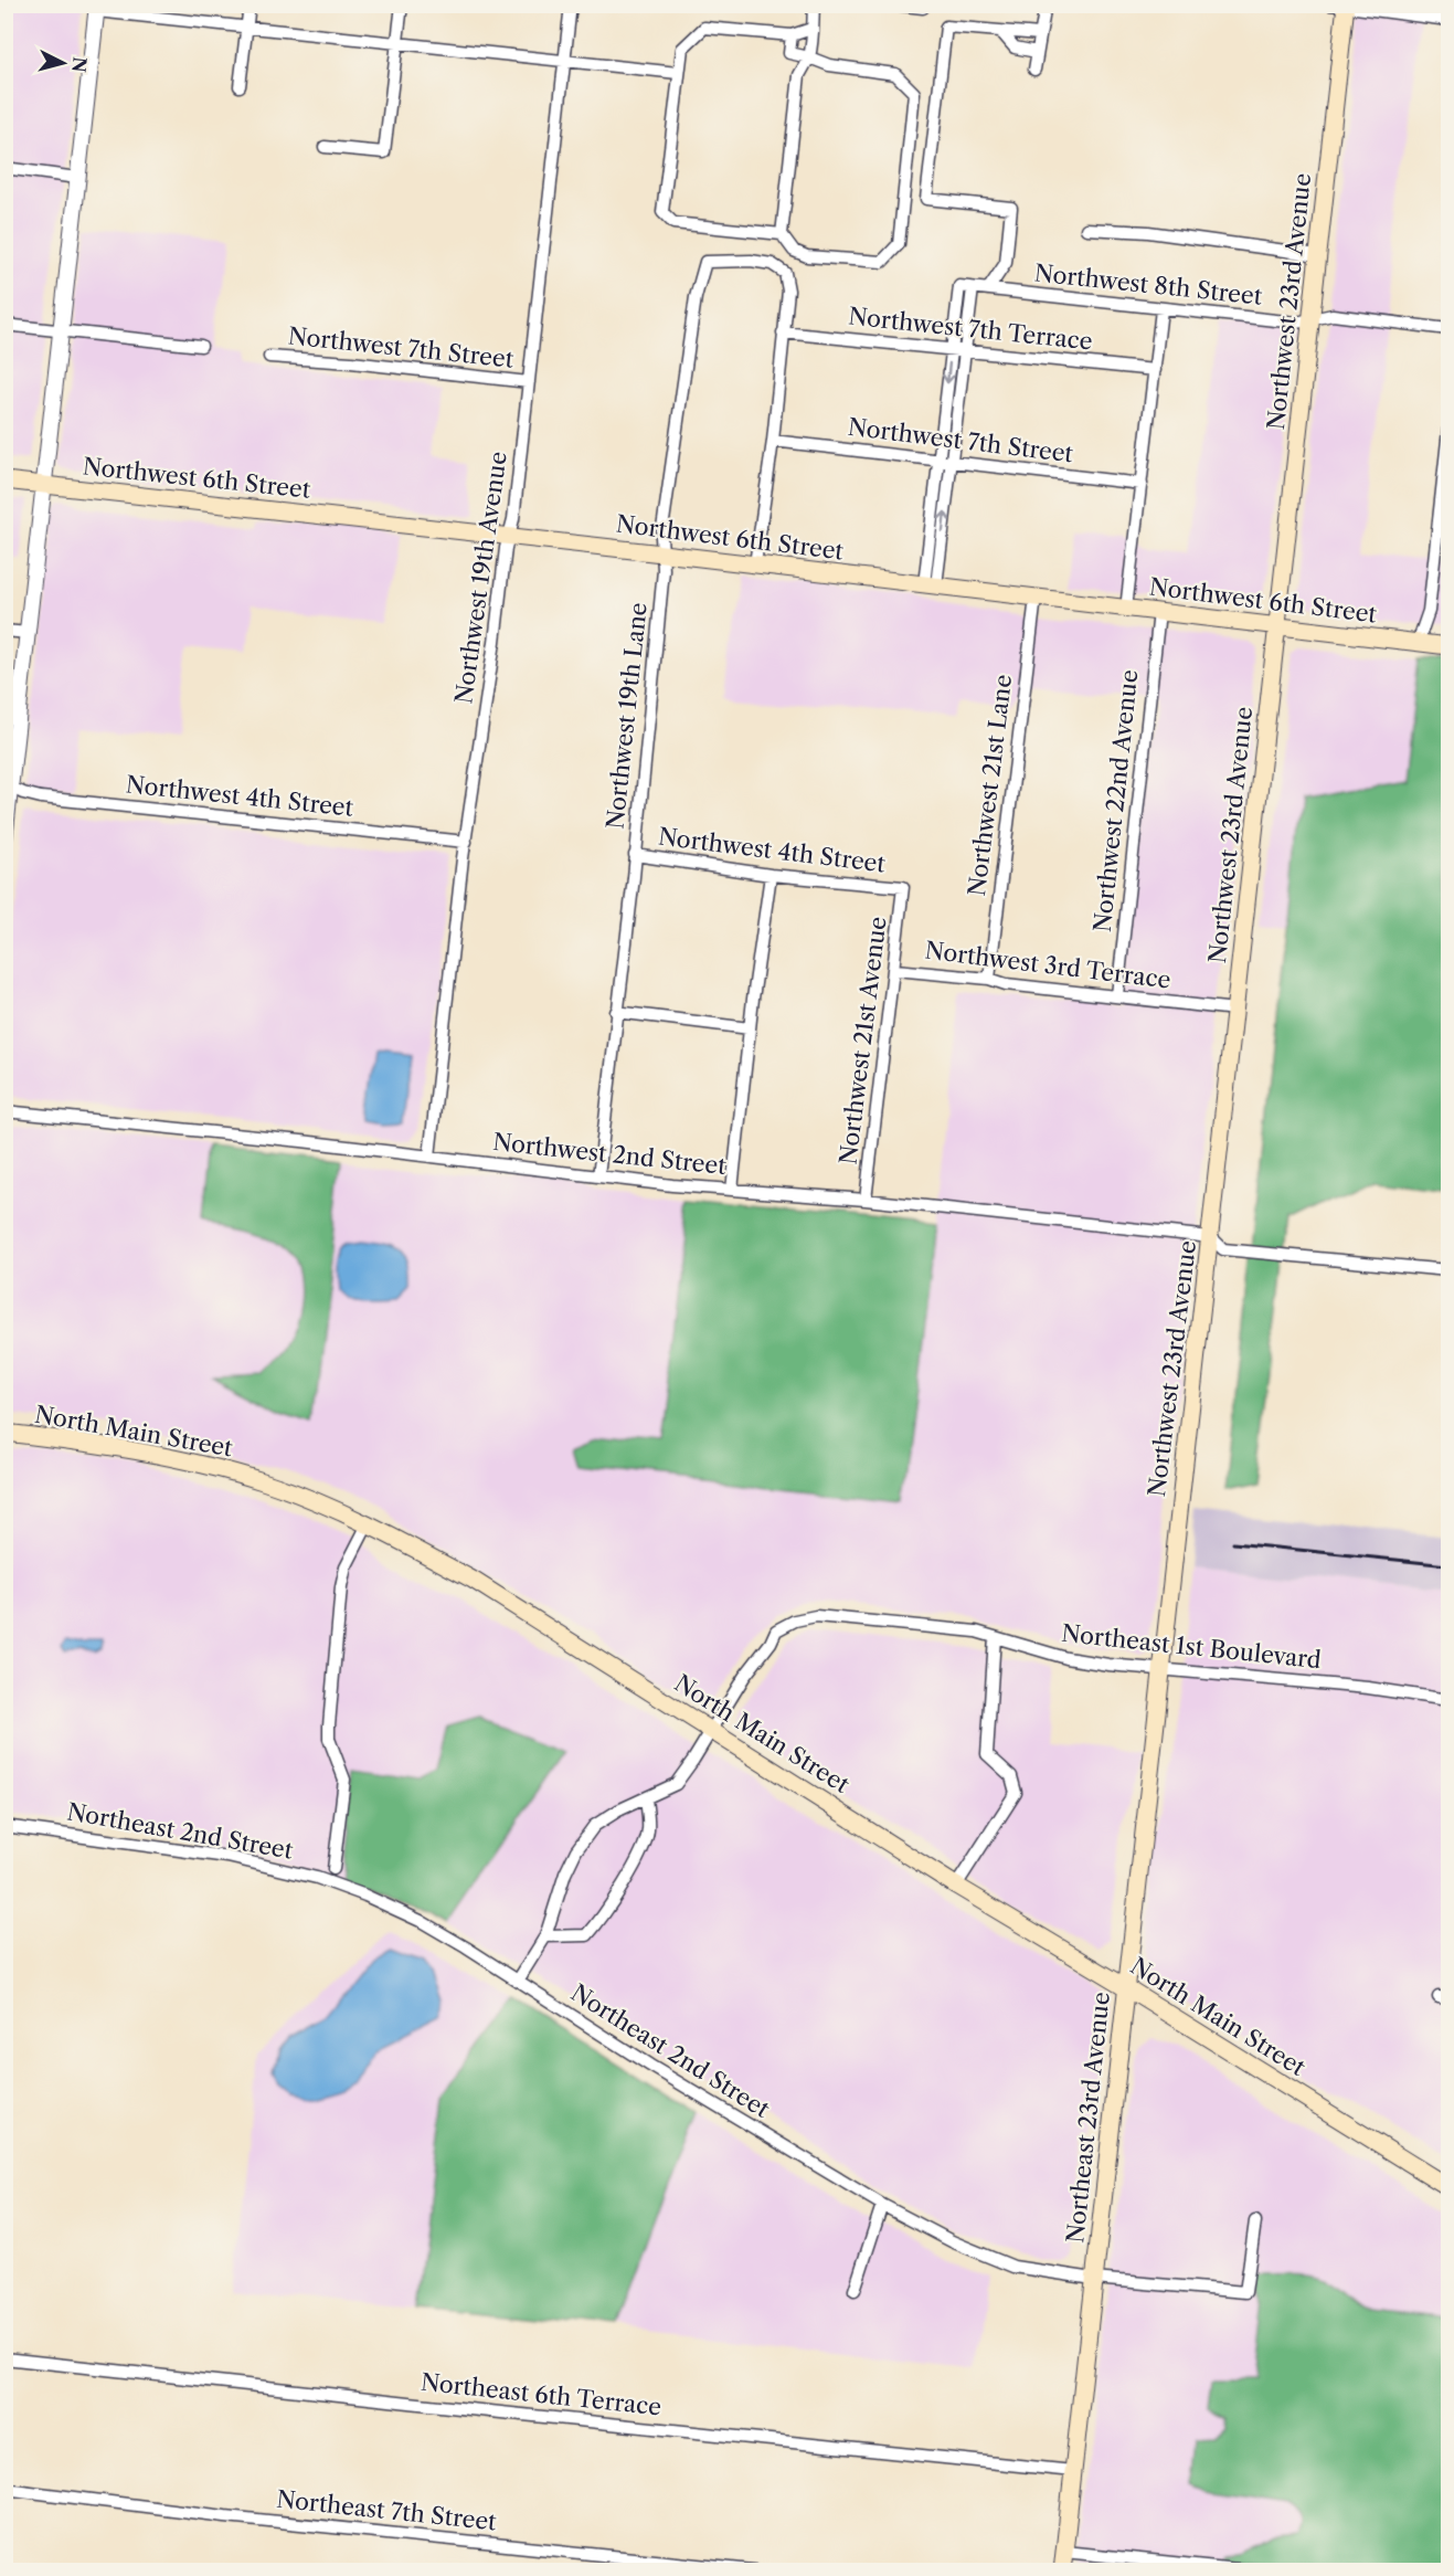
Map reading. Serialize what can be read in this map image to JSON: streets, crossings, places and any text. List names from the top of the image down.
{
  "streets": {
    "main road": [
      "Northwest 23rd Avenue",
      "Northwest 6th Street",
      "North Main Street",
      "Northeast 23rd Avenue"
    ],
    "street": [
      "Northwest 8th Street",
      "Northwest 7th Terrace",
      "Northwest 7th Street",
      "Northwest 19th Avenue",
      "Northwest 19th Lane",
      "Northwest 21st Lane",
      "Northwest 4th Street",
      "Northwest 22nd Avenue",
      "Northwest 3rd Terrace",
      "Northwest 21st Avenue",
      "Northwest 2nd Street",
      "Northeast 1st Boulevard",
      "Northeast 2nd Street",
      "Northeast 6th Terrace",
      "Northeast 7th Street"
    ]
  },
  "crossings": [
    ["Northwest 8th Street", "Northwest 23rd Avenue"],
    ["Northwest 8th Street", "Northwest 7th Terrace"],
    ["Northwest 23rd Avenue", "Northwest 6th Street"],
    ["Northwest 23rd Avenue", "Northwest 3rd Terrace"],
    ["Northwest 23rd Avenue", "Northwest 2nd Street"],
    ["Northwest 23rd Avenue", "Northeast 1st Boulevard"],
    ["Northwest 23rd Avenue", "Northeast 23rd Avenue"],
    ["Northwest 7th Terrace", "Northwest 19th Lane"],
    ["Northwest 7th Street", "Northwest 19th Avenue"],
    ["Northwest 6th Street", "Northwest 19th Avenue"],
    ["Northwest 6th Street", "Northwest 19th Lane"],
    ["Northwest 6th Street", "Northwest 21st Lane"],
    ["Northwest 6th Street", "Northwest 22nd Avenue"],
    ["Northwest 19th Avenue", "Northwest 4th Street"],
    ["Northwest 19th Avenue", "Northwest 2nd Street"],
    ["Northwest 19th Lane", "Northwest 4th Street"],
    ["Northwest 19th Lane", "Northwest 2nd Street"],
    ["Northwest 21st Lane", "Northwest 3rd Terrace"],
    ["Northwest 4th Street", "Northwest 21st Avenue"],
    ["Northwest 22nd Avenue", "Northwest 3rd Terrace"],
    ["Northwest 3rd Terrace", "Northwest 21st Avenue"],
    ["Northwest 21st Avenue", "Northwest 2nd Street"],
    ["North Main Street", "Northeast 1st Boulevard"],
    ["North Main Street", "Northeast 23rd Avenue"],
    ["Northeast 1st Boulevard", "Northeast 2nd Street"],
    ["Northeast 1st Boulevard", "Northeast 23rd Avenue"],
    ["Northeast 2nd Street", "Northeast 23rd Avenue"],
    ["Northeast 23rd Avenue", "Northeast 6th Terrace"]
  ],
  "north": "right"
}
